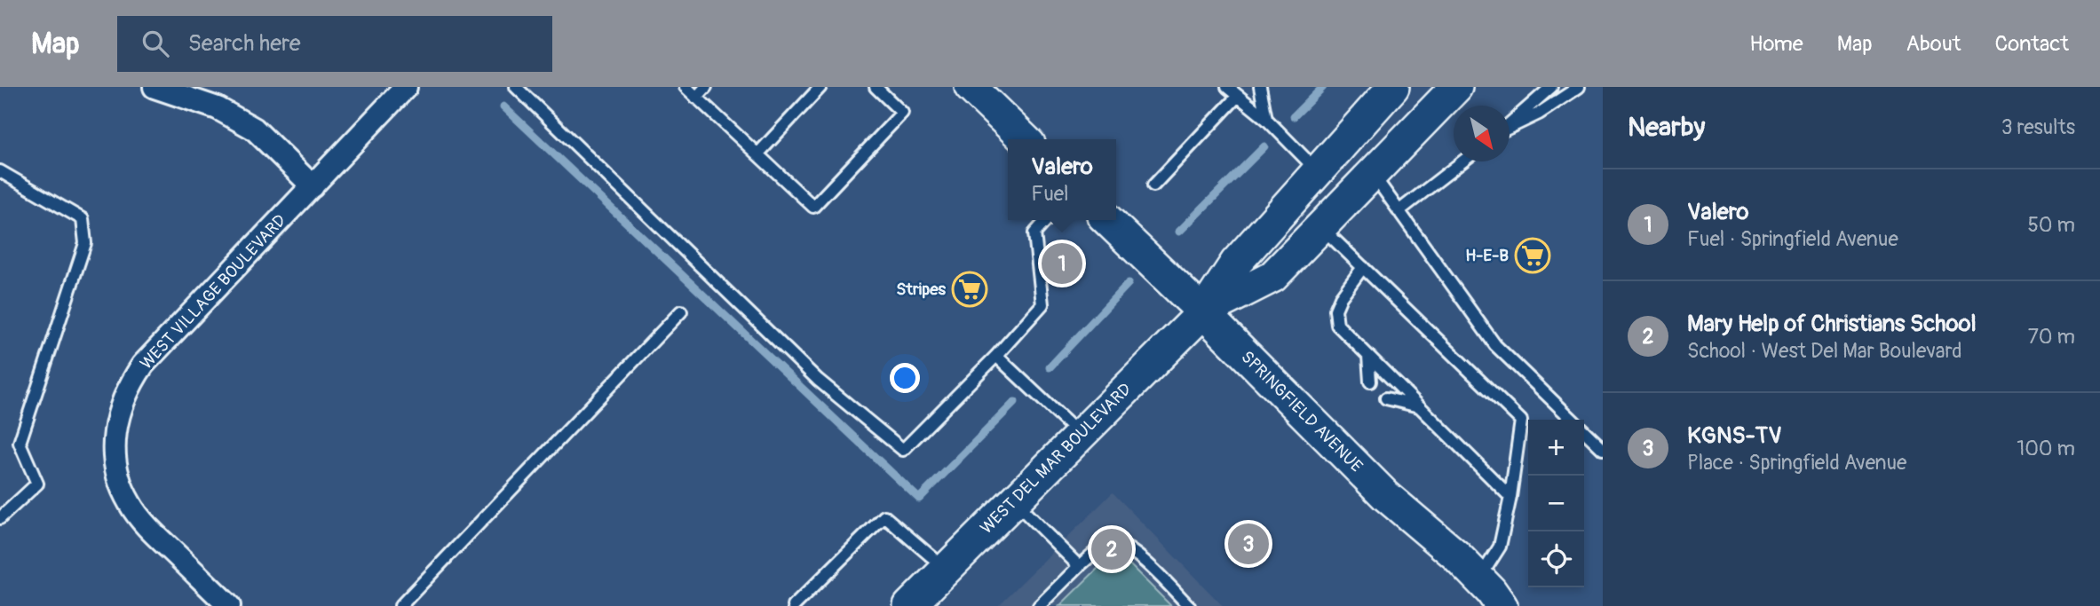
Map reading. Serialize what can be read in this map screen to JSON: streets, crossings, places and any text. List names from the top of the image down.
{
  "streets": {
    "main road": ["SPRINGFIELD AVENUE", "WEST DEL MAR BOULEVARD"],
    "street": ["WEST VILLAGE BOULEVARD"]
  },
  "crossings": [
    ["SPRINGFIELD AVENUE", "WEST DEL MAR BOULEVARD"]
  ],
  "places": {
    "supermarket": ["H-E-B", "Stripes"]
  },
  "north": "bottom right",
  "page": {
    "header": "Map",
    "search": "Search here",
    "nav": [
      "Home",
      "Map",
      "About",
      "Contact"
    ],
    "heading": ["Nearby", "3 results"],
    "popup": ["Valero", "Fuel"],
    "list": [
      {
        "mark": "1",
        "name": "Valero",
        "note": "Fuel · Springfield Avenue",
        "value": "50 m"
      },
      {
        "mark": "2",
        "name": "Mary Help of Christians School",
        "note": "School · West Del Mar Boulevard",
        "value": "70 m"
      },
      {
        "mark": "3",
        "name": "KGNS-TV",
        "note": "Place · Springfield Avenue",
        "value": "100 m"
      }
    ],
    "pins": ["1", "3", "2"],
    "map_buttons": ["+", "−"]
  }
}
